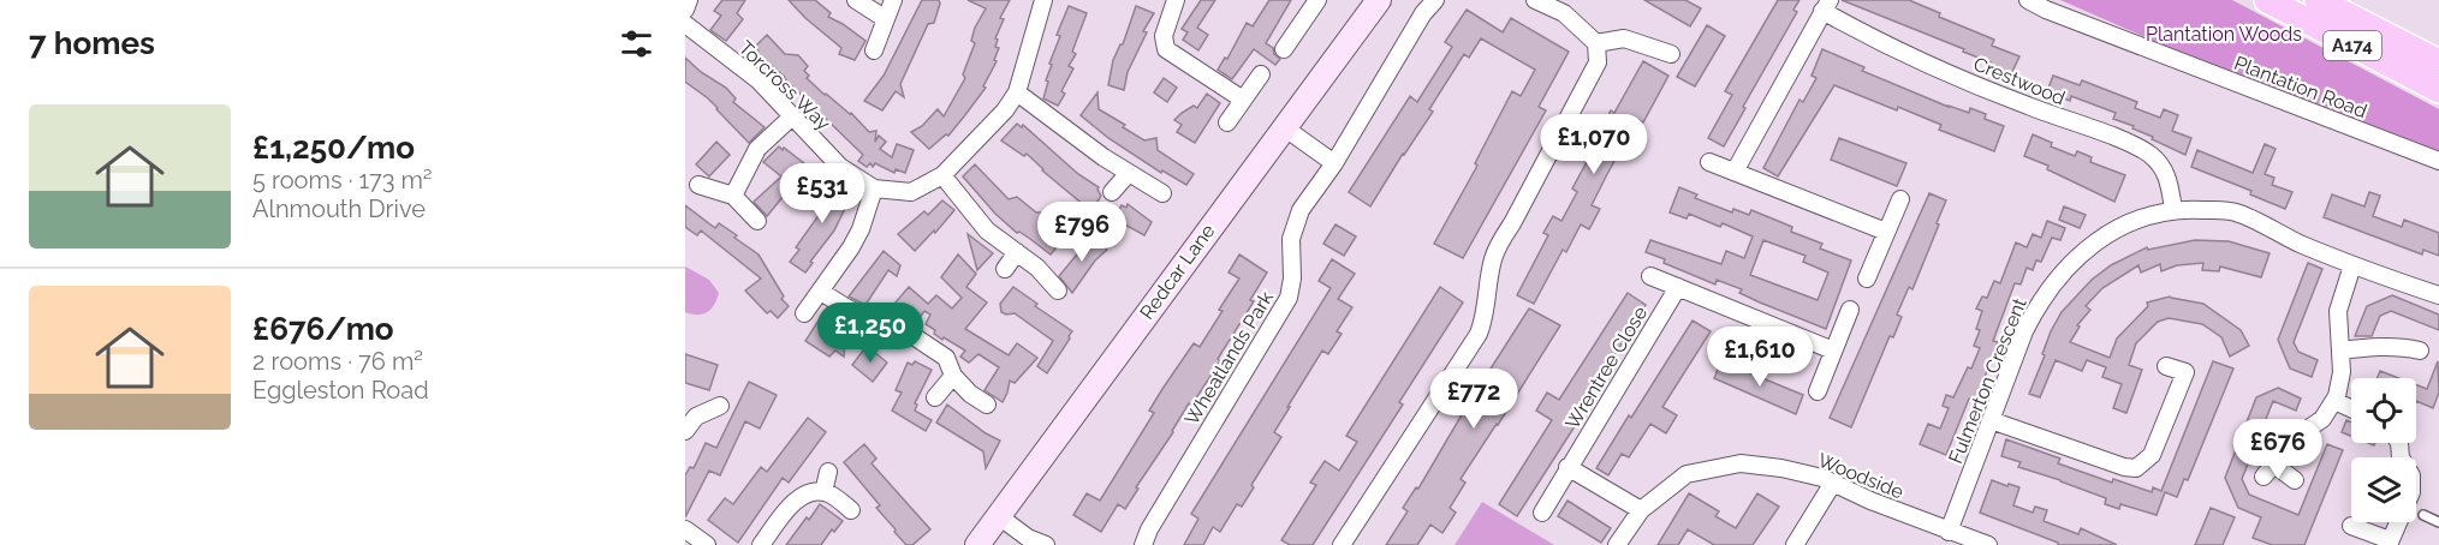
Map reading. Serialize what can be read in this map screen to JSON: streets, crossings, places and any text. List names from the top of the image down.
{
  "streets": {
    "main road": ["A174", "Redcar Lane"],
    "street": [
      "Crestwood",
      "Torcross Way",
      "Plantation Road",
      "Wheatlands Park",
      "Wrentree Close",
      "Fulmerton Crescent",
      "Woodside"
    ]
  },
  "crossings": [
    ["Crestwood", "Fulmerton Crescent"],
    ["Fulmerton Crescent", "Woodside"]
  ],
  "parks": ["Plantation Woods"],
  "page": {
    "heading": "7 homes",
    "list": [
      {
        "name": "£1,250/mo",
        "note": "5 rooms · 173 m² · Alnmouth Drive"
      },
      {
        "name": "£676/mo",
        "note": "2 rooms · 76 m² · Eggleston Road"
      }
    ],
    "price": [
      "£1,070",
      "£531",
      "£796",
      "£1,250",
      "£1,610",
      "£772",
      "£676"
    ]
  }
}
